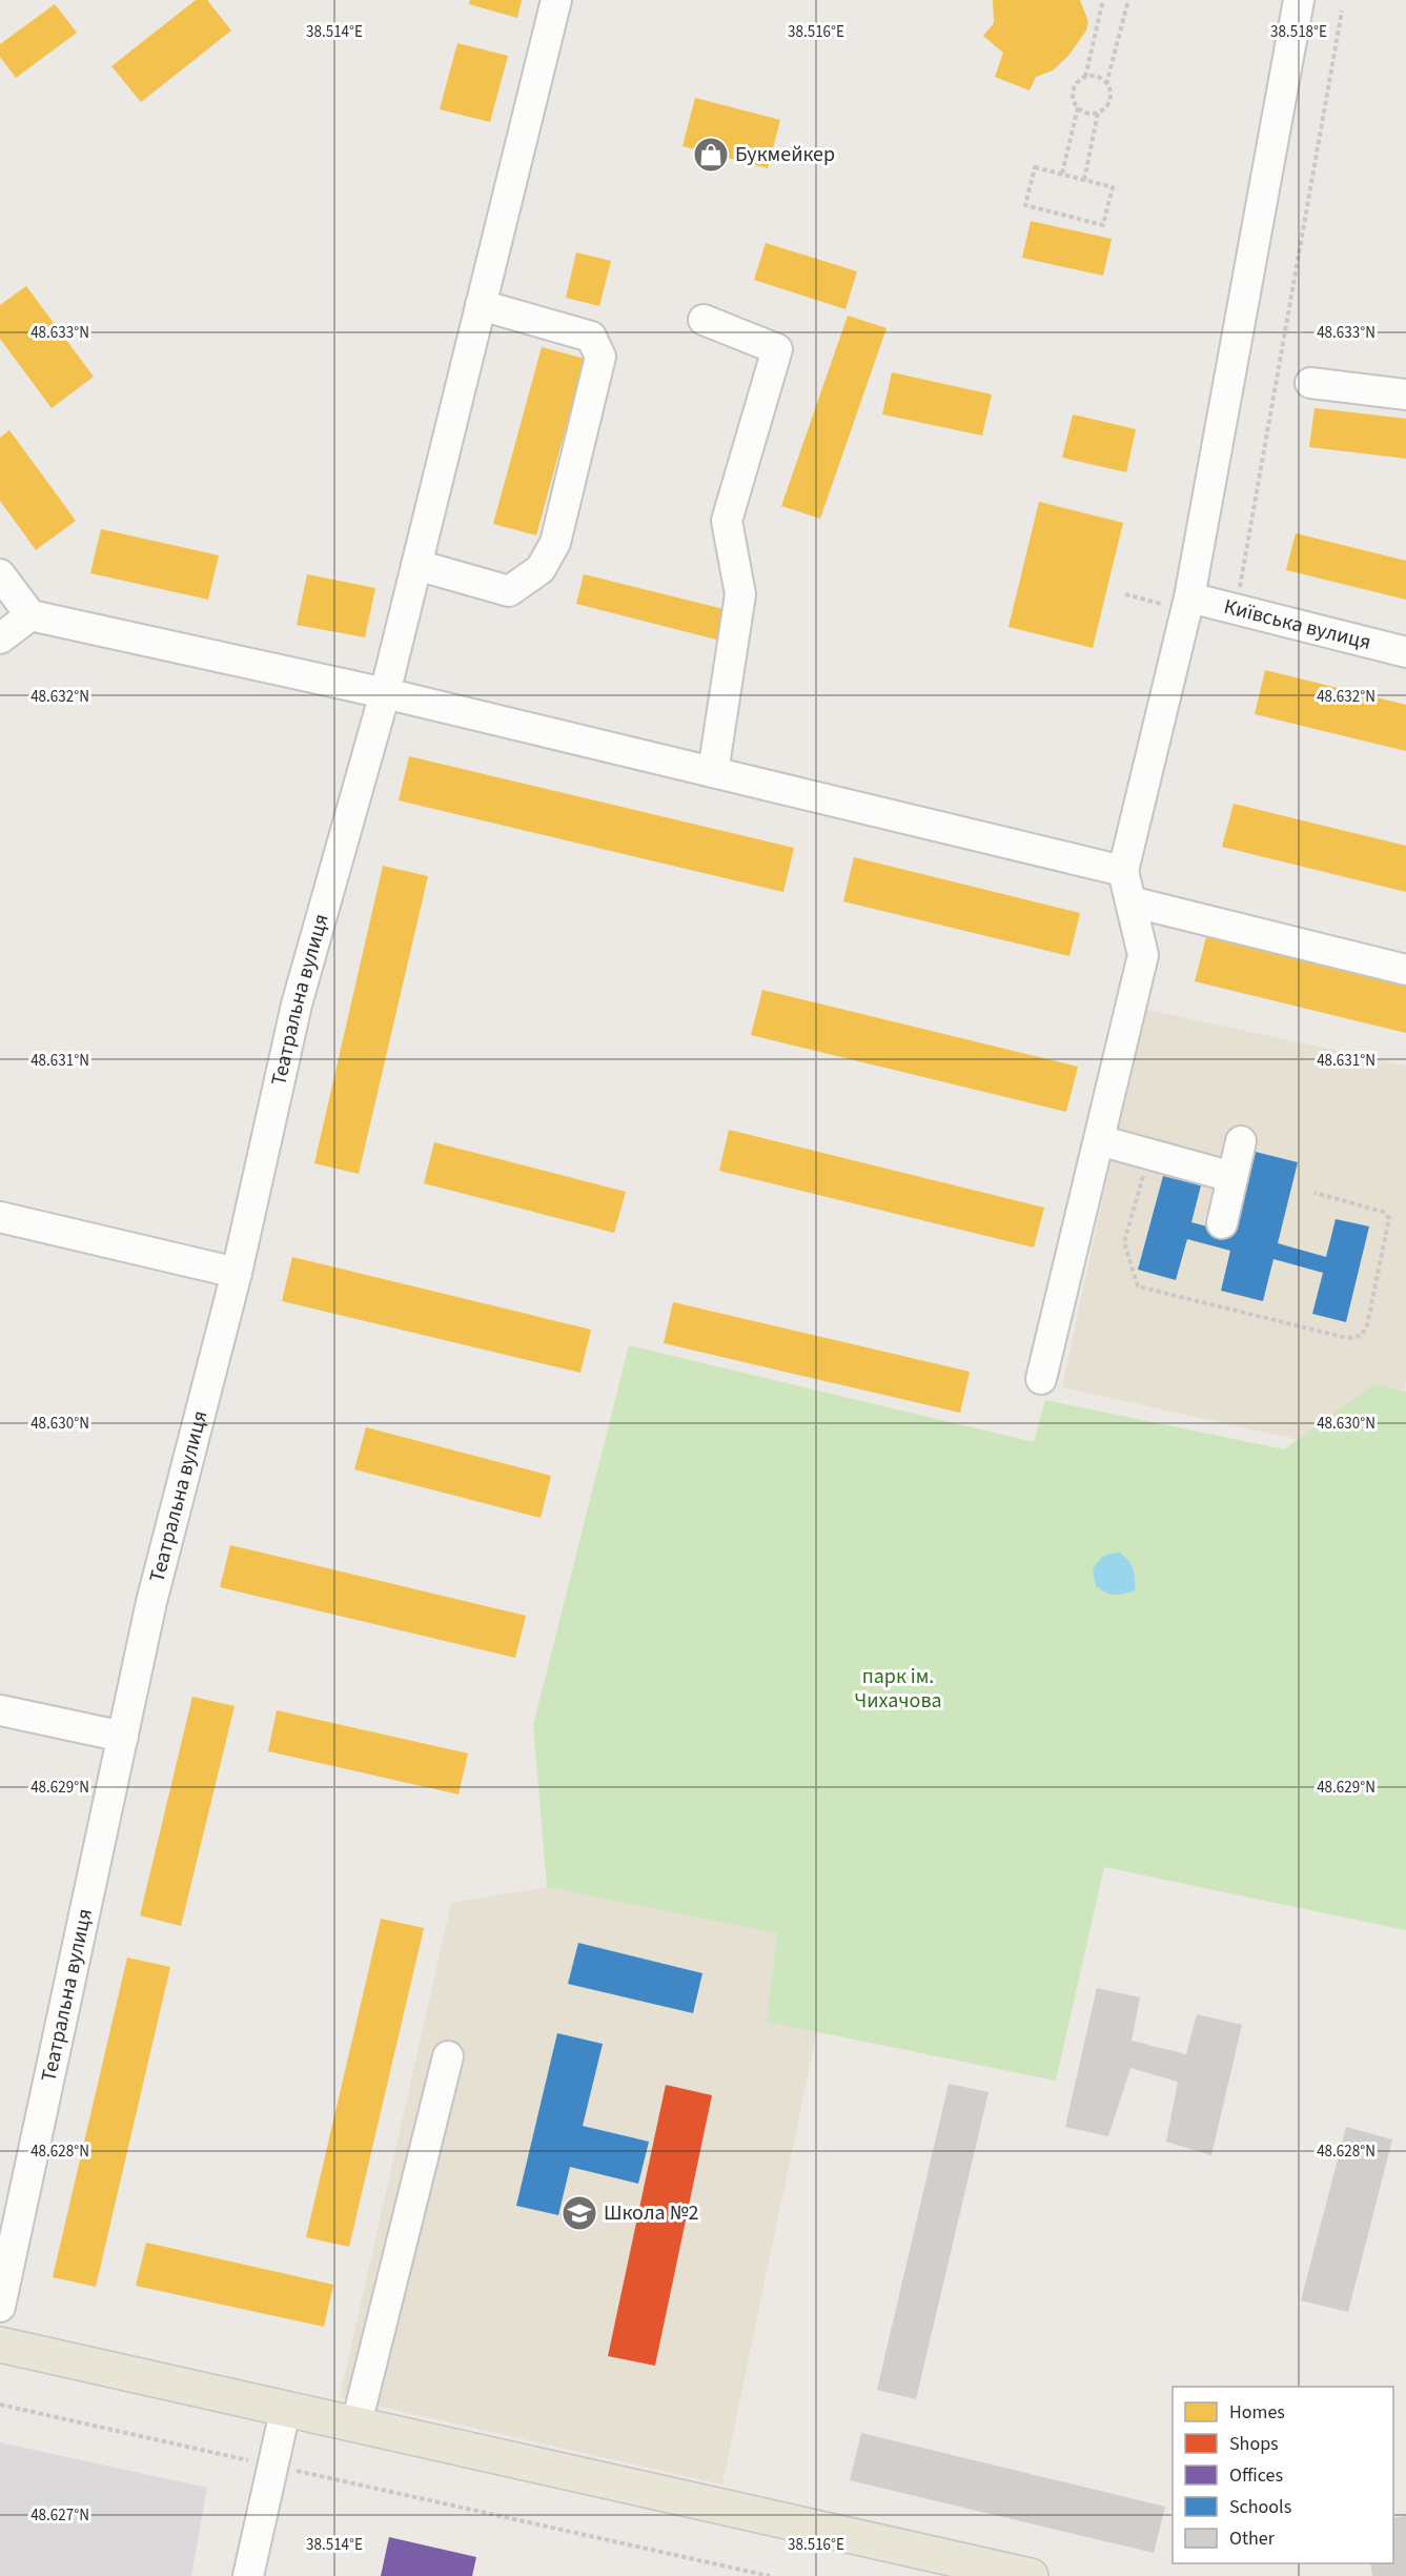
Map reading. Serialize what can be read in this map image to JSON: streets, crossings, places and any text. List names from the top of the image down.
{
  "streets": {
    "street": ["Київська вулиця", "Театральна вулиця"]
  },
  "parks": ["парк ім. Чихачова"],
  "places": {
    "shop": ["Букмейкер"],
    "school or university": ["Школа №2"]
  },
  "legend": [
    "Homes",
    "Shops",
    "Offices",
    "Schools",
    "Other"
  ],
  "coordinates": [
    "38.514°E",
    "38.516°E",
    "38.518°E",
    "48.633°N",
    "48.632°N",
    "48.631°N",
    "48.630°N",
    "48.629°N",
    "48.628°N",
    "48.627°N"
  ]
}
